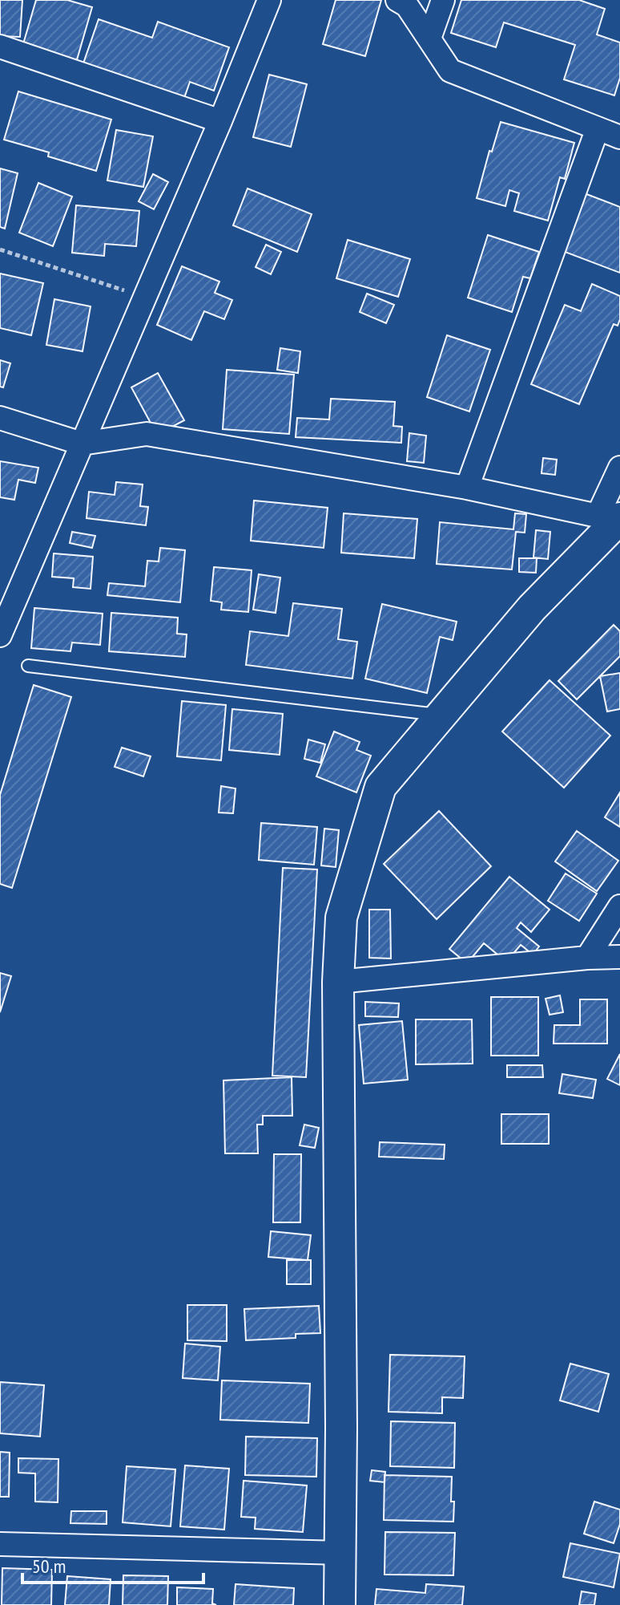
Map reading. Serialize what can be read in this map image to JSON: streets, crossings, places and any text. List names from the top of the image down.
{
  "scale_bar": "50 m"
}
